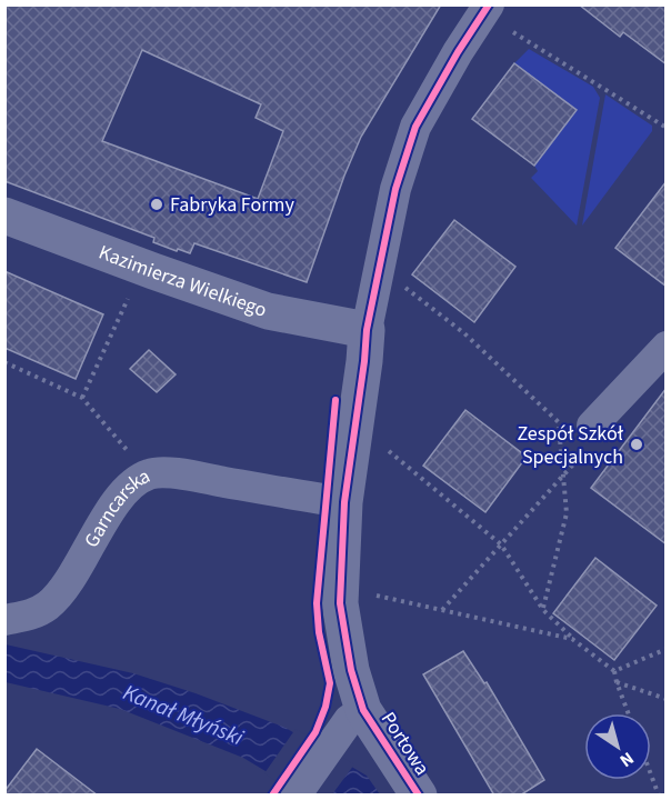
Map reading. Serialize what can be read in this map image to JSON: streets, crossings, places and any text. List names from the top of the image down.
{
  "streets": {
    "street": ["Kazimierza Wielkiego", "Garncarska", "Portowa"]
  },
  "crossings": [
    ["Kazimierza Wielkiego", "Portowa"],
    ["Garncarska", "Portowa"]
  ],
  "water": ["Kanał Młyński"],
  "places": ["Fabryka Formy", "Zespół Szkół Specjalnych"],
  "north": "bottom right"
}
